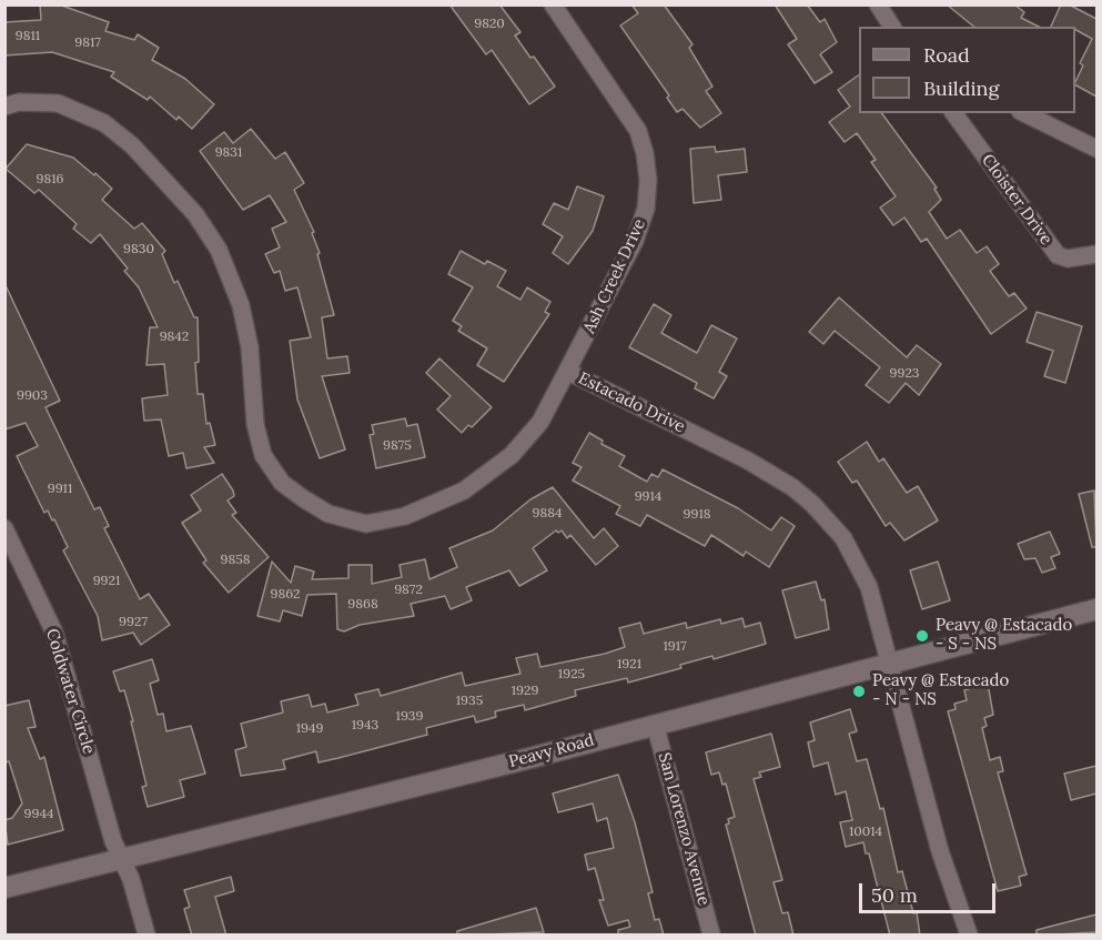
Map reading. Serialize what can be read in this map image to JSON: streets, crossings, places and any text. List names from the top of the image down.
{
  "streets": {
    "street": [
      "Cloister Drive",
      "Ash Creek Drive",
      "Estacado Drive",
      "Coldwater Circle",
      "Peavy Road",
      "San Lorenzo Avenue"
    ]
  },
  "crossings": [
    ["Ash Creek Drive", "Estacado Drive"],
    ["Estacado Drive", "Peavy Road"],
    ["Coldwater Circle", "Peavy Road"],
    ["Peavy Road", "San Lorenzo Avenue"]
  ],
  "places": ["Peavy @ Estacado - S - NS", "Peavy @ Estacado - N - NS"],
  "house_numbers": [
    "9820",
    "9811",
    "9817",
    "9831",
    "9816",
    "9830",
    "9842",
    "9923",
    "9903",
    "9875",
    "9911",
    "9914",
    "9884",
    "9918",
    "9858",
    "9921",
    "9872",
    "9862",
    "9868",
    "9927",
    "1917",
    "1921",
    "1925",
    "1929",
    "1935",
    "1939",
    "1943",
    "1949",
    "9944",
    "10014"
  ],
  "legend": ["Road", "Building"],
  "scale_bar": "50 m"
}
